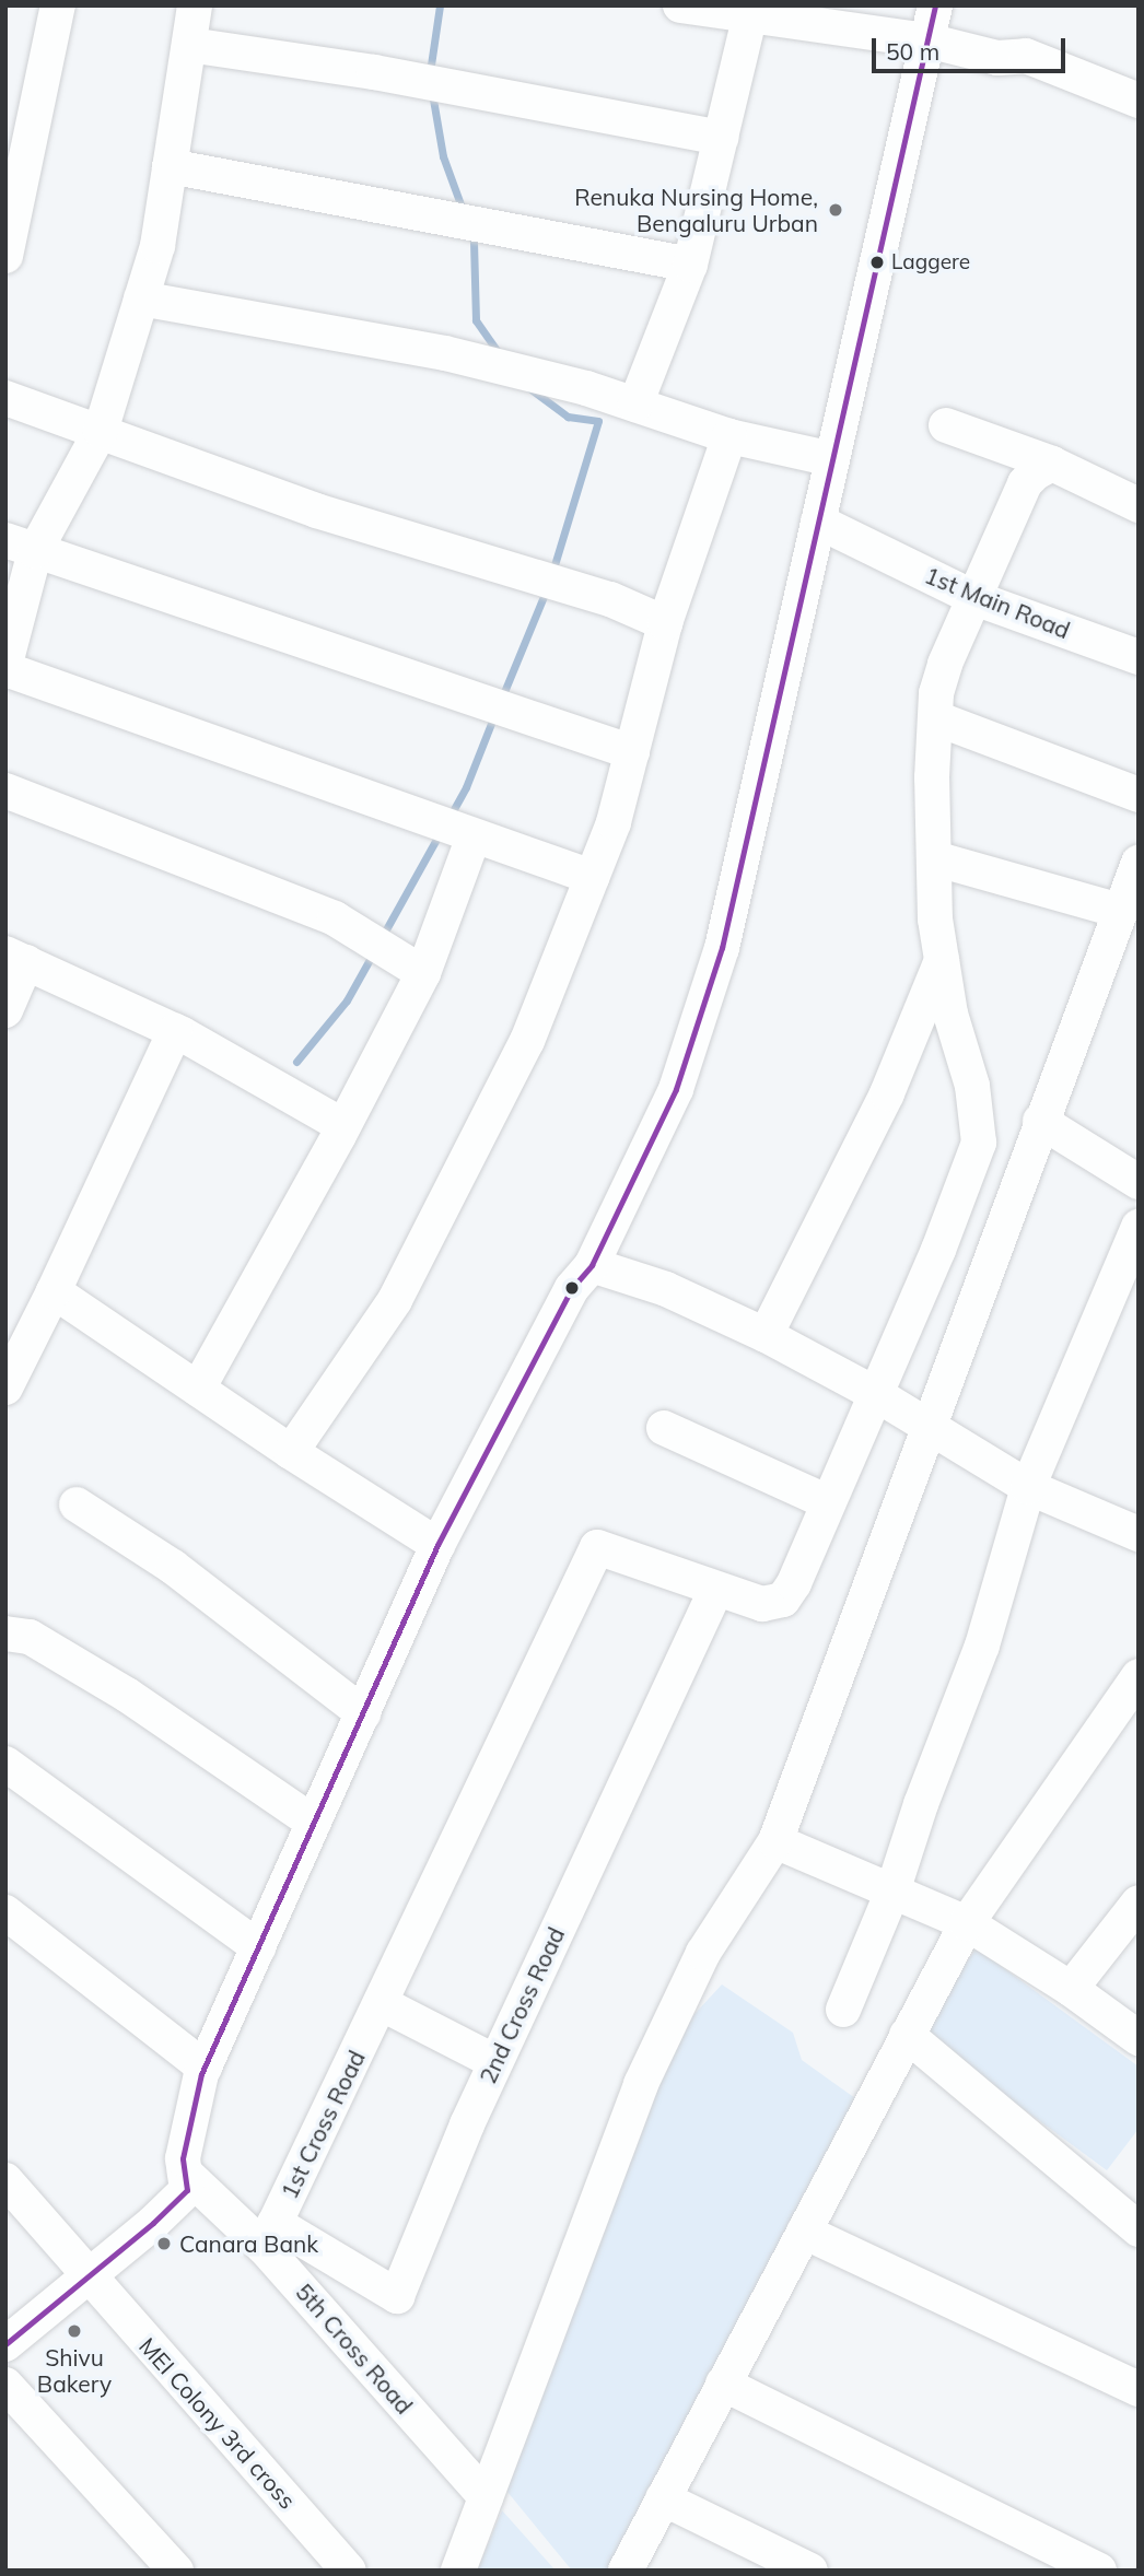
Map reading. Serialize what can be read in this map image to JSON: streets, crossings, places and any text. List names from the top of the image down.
{
  "streets": {
    "street": [
      "1st Main Road",
      "2nd Cross Road",
      "1st Cross Road",
      "5th Cross Road",
      "MEI Colony 3rd cross"
    ]
  },
  "crossings": [
    ["2nd Cross Road", "1st Cross Road"],
    ["2nd Cross Road", "5th Cross Road"],
    ["1st Cross Road", "5th Cross Road"]
  ],
  "places": [
    "Renuka Nursing Home, Bengaluru Urban",
    "Laggere",
    "Canara Bank",
    "Shivu Bakery"
  ],
  "scale_bar": "50 m"
}
